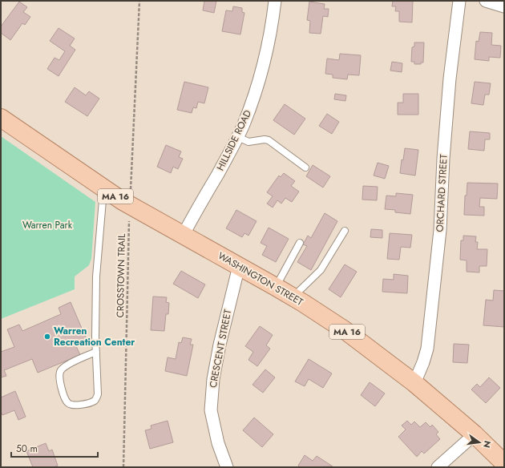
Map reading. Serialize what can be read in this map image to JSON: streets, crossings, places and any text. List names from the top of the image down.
{
  "streets": {
    "main road": ["MA 16", "WASHINGTON STREET"],
    "street": ["HILLSIDE ROAD", "ORCHARD STREET", "CRESCENT STREET"],
    "path": ["CROSSTOWN TRAIL"]
  },
  "crossings": [
    ["HILLSIDE ROAD", "WASHINGTON STREET"],
    ["ORCHARD STREET", "WASHINGTON STREET"],
    ["WASHINGTON STREET", "CRESCENT STREET"]
  ],
  "parks": ["Warren Park"],
  "places": ["Warren Recreation Center"],
  "scale_bar": "50 m",
  "north": "right"
}
